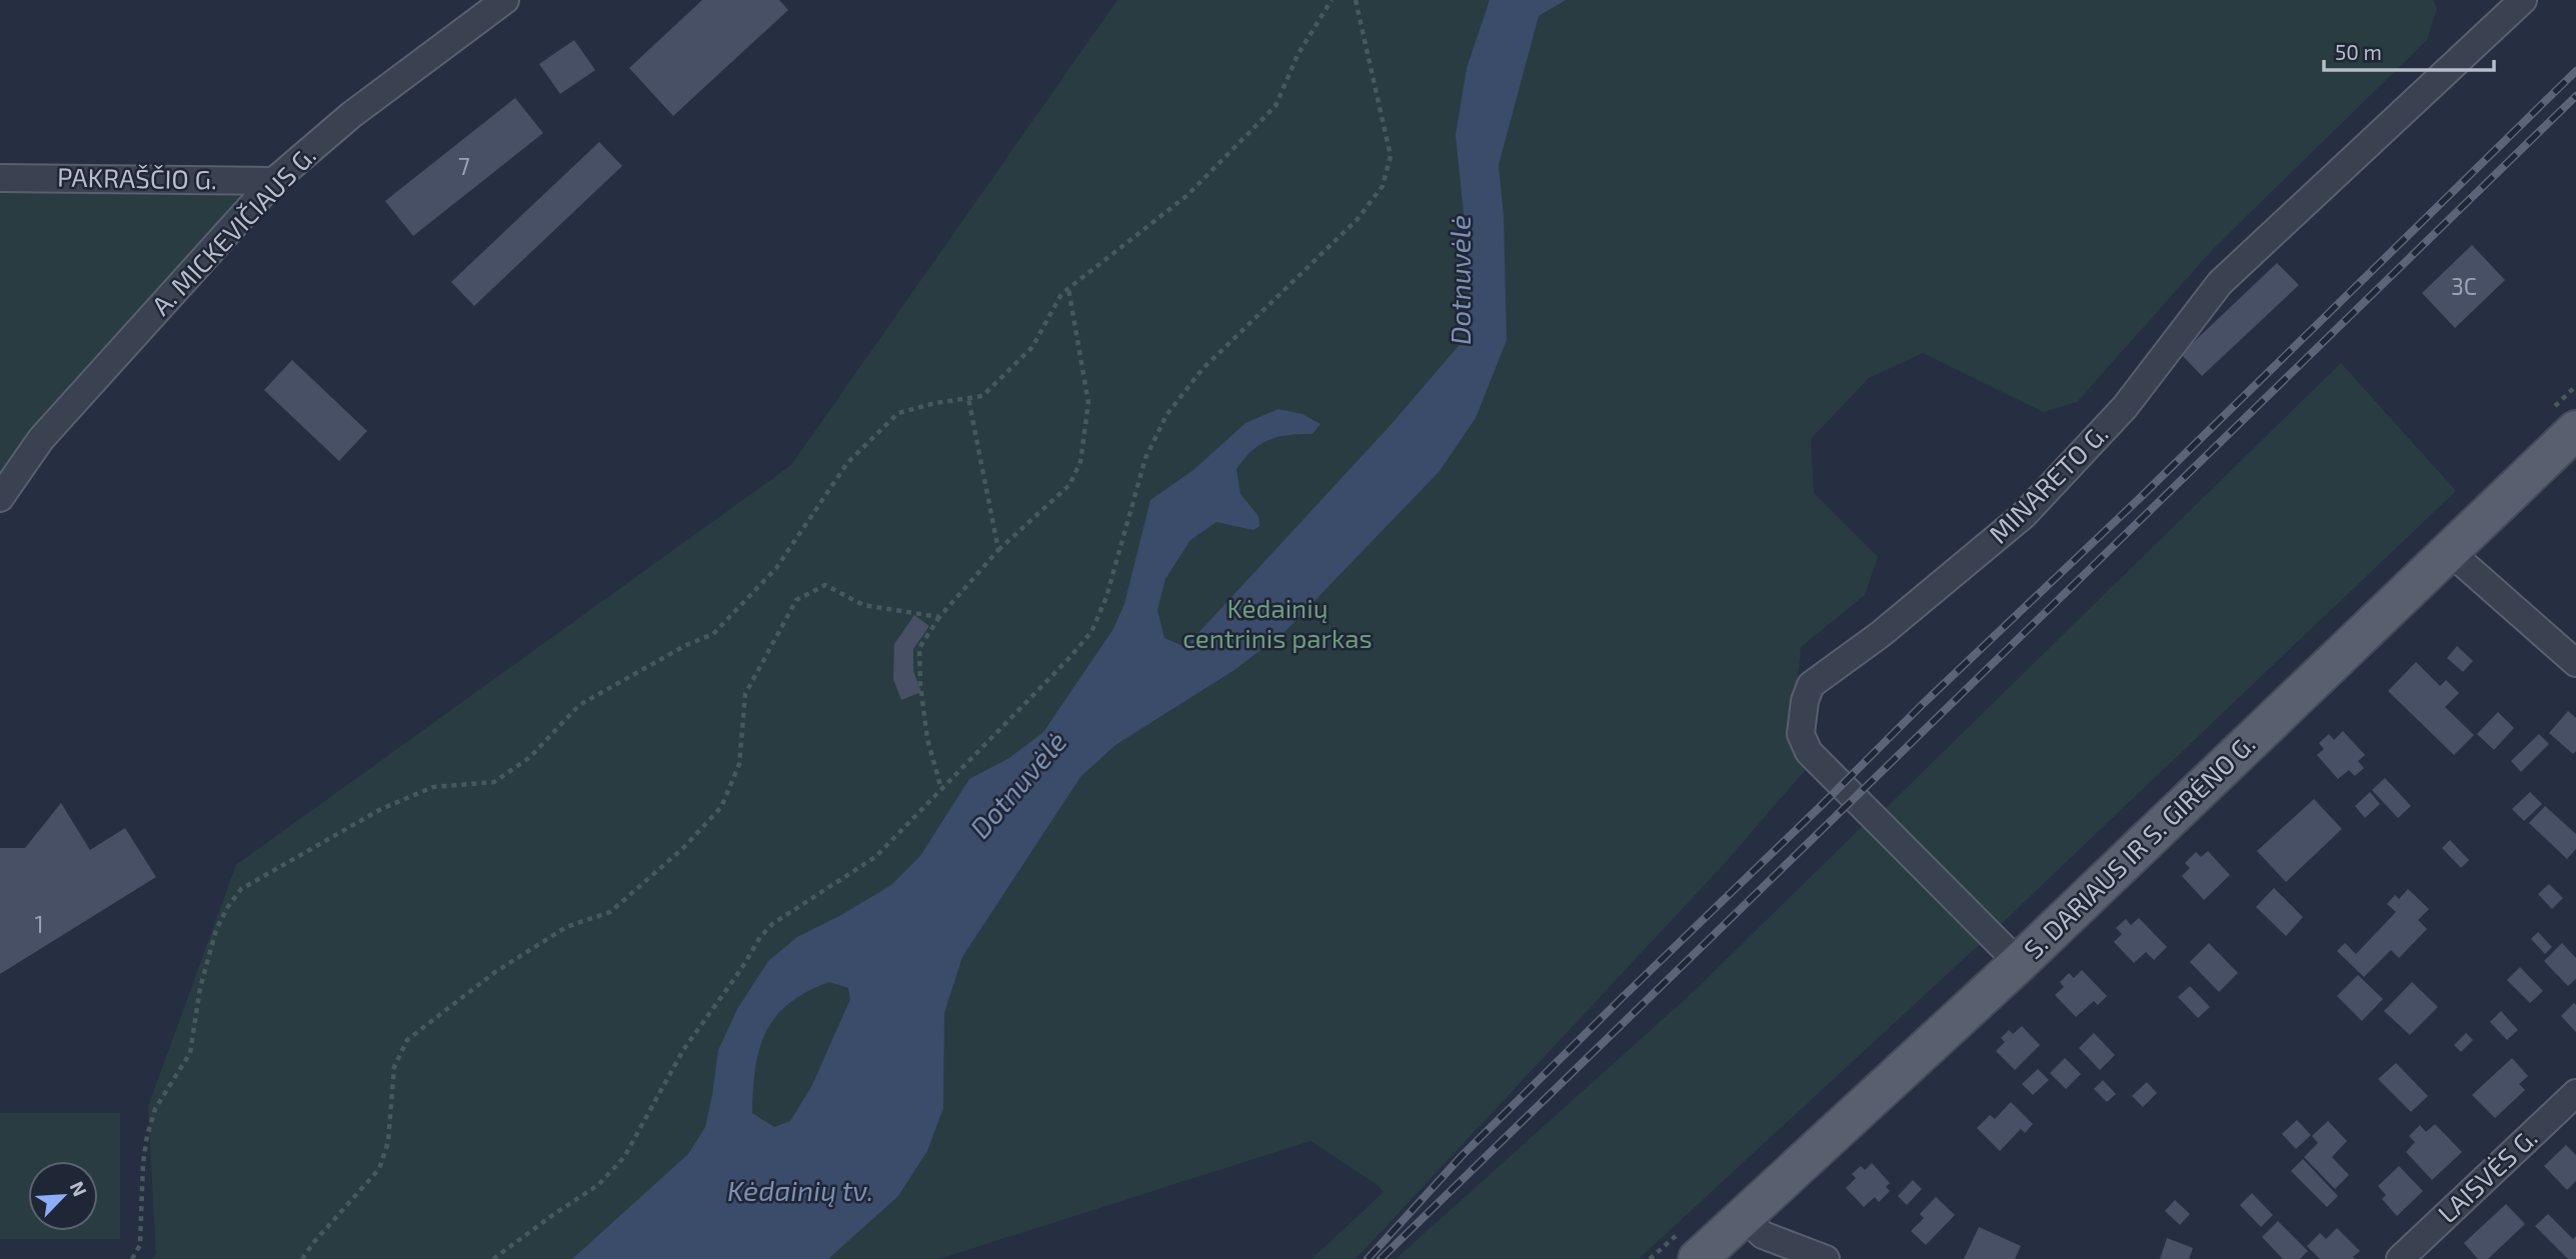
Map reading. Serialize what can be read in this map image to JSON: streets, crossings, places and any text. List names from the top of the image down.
{
  "streets": {
    "main road": ["S. DARIAUS IR S. GIRĖNO G."],
    "street": [
      "PAKRAŠČIO G.",
      "A. MICKEVIČIAUS G.",
      "MINARETO G.",
      "LAISVĖS G."
    ]
  },
  "crossings": [
    ["PAKRAŠČIO G.", "A. MICKEVIČIAUS G."],
    ["MINARETO G.", "S. DARIAUS IR S. GIRĖNO G."]
  ],
  "water": ["Dotnuvėlė", "Kėdainių tv."],
  "parks": ["Kėdainių centrinis parkas"],
  "house_numbers": ["7", "3C", "1"],
  "scale_bar": "50 m",
  "north": "top right"
}
